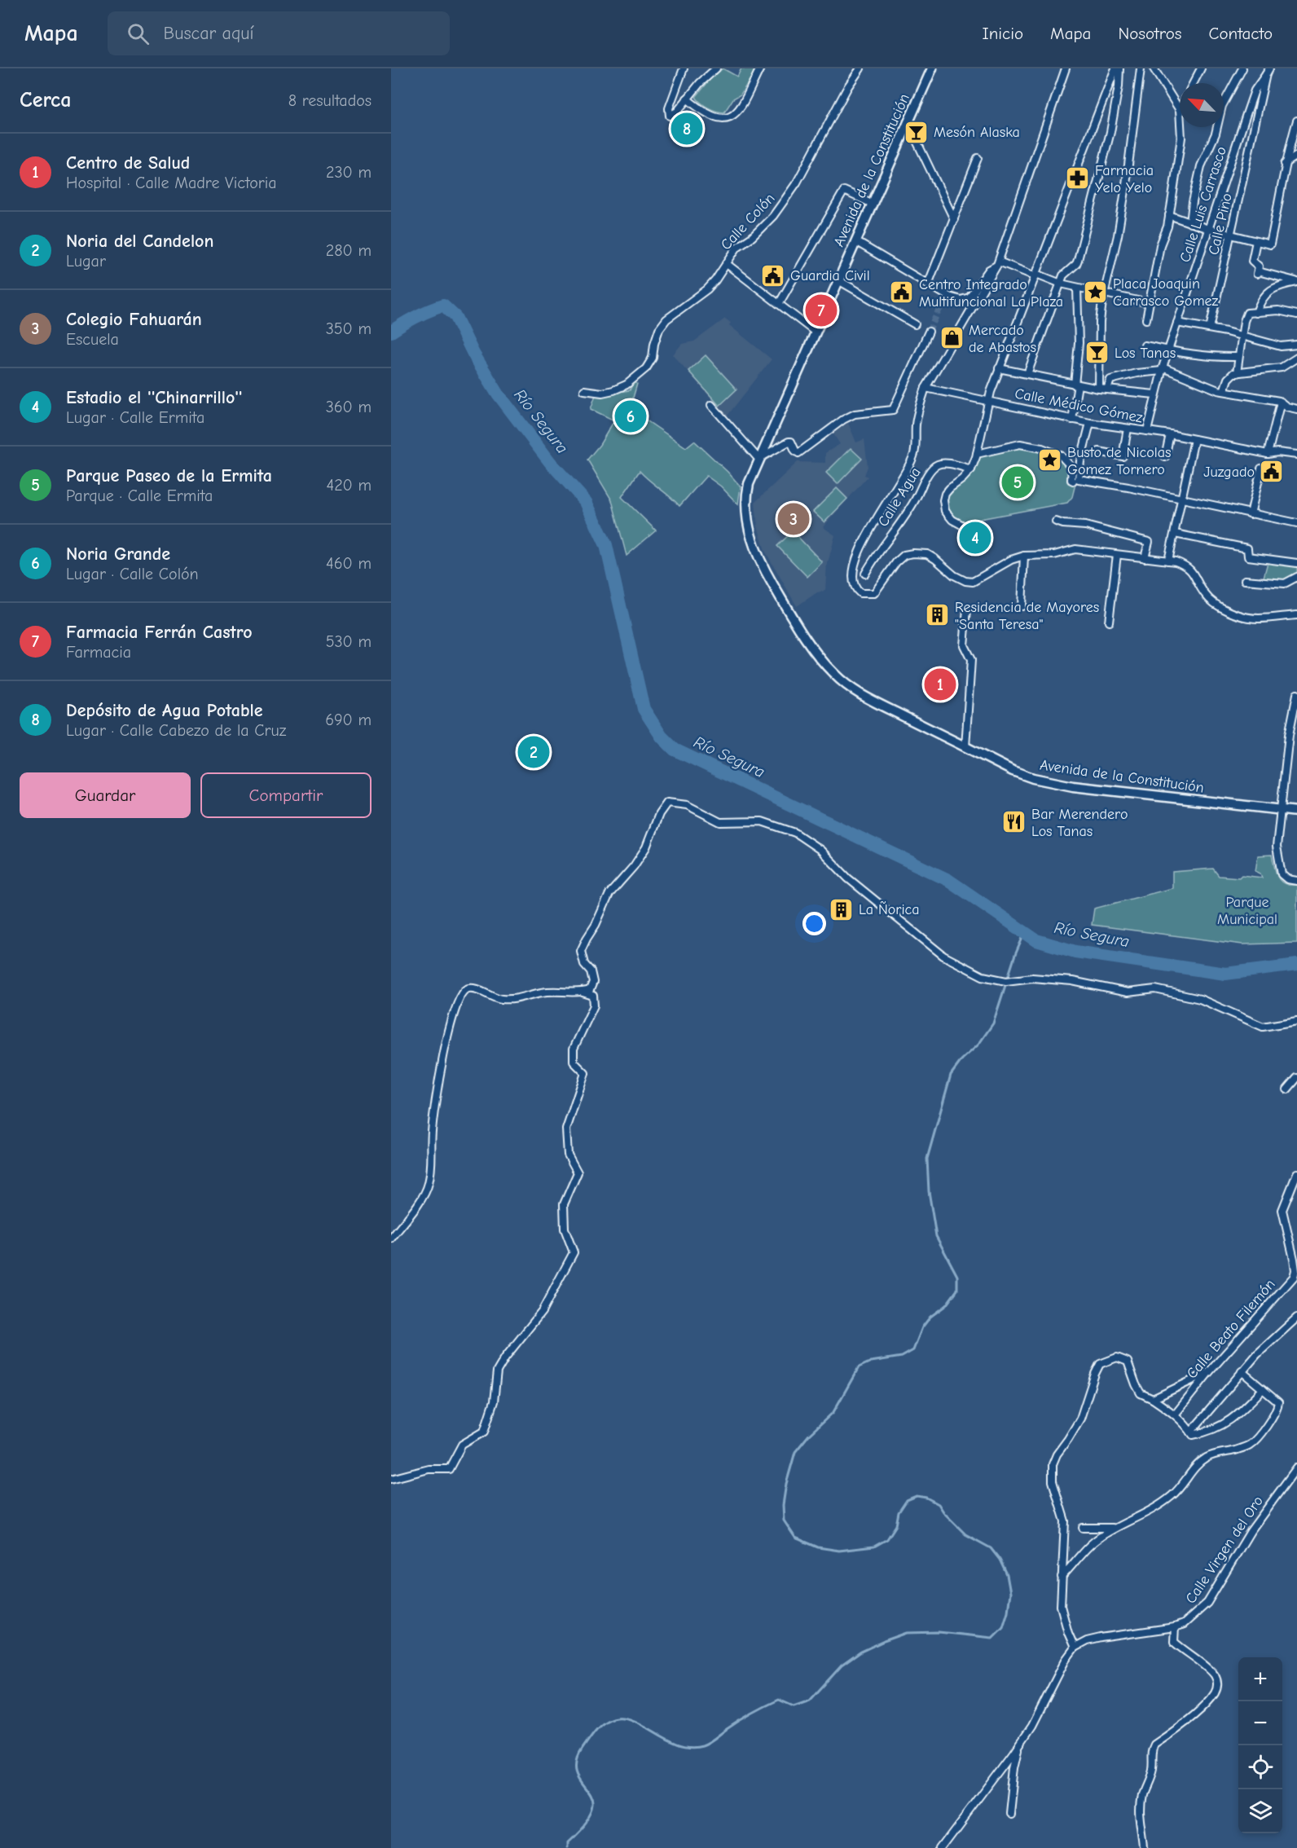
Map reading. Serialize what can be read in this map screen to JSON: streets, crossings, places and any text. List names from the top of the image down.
{
  "streets": {
    "street": [
      "Avenida de la Constitución",
      "Calle Luis Carrasco",
      "Calle Colón",
      "Calle Pino",
      "Calle Médico Gómez",
      "Calle Agua",
      "Calle Beato Filemón",
      "Calle Virgen del Oro"
    ]
  },
  "crossings": [
    ["Calle Luis Carrasco", "Calle Pino"],
    ["Calle Luis Carrasco", "Calle Médico Gómez"]
  ],
  "water": ["Río Segura"],
  "parks": ["Parque Municipal"],
  "places": {
    "bar": ["Mesón Alaska", "Los Tanas"],
    "pharmacy": ["Farmacia Yelo Yelo"],
    "public building": ["Guardia Civil", "Centro Integrado Multifuncional La Plaza", "Juzgado"],
    "place": ["Placa Joaquin Carrasco Gomez", "Busto de Nicolas Gomez Tornero"],
    "shop": ["Mercado de Abastos"],
    "building": ["Residencia de Mayores \"Santa Teresa\"", "La Ñorica"],
    "restaurant": ["Bar Merendero Los Tanas"]
  },
  "north": "top left",
  "page": {
    "header": "Mapa",
    "search": "Buscar aquí",
    "nav": [
      "Inicio",
      "Mapa",
      "Nosotros",
      "Contacto"
    ],
    "heading": ["Cerca", "8 resultados"],
    "pins": [
      "8",
      "7",
      "6",
      "5",
      "3",
      "4",
      "1",
      "2"
    ],
    "list": [
      {
        "mark": "1",
        "name": "Centro de Salud",
        "note": "Hospital · Calle Madre Victoria",
        "value": "230 m"
      },
      {
        "mark": "2",
        "name": "Noria del Candelon",
        "note": "Lugar",
        "value": "280 m"
      },
      {
        "mark": "3",
        "name": "Colegio Fahuarán",
        "note": "Escuela",
        "value": "350 m"
      },
      {
        "mark": "4",
        "name": "Estadio el ''Chinarrillo''",
        "note": "Lugar · Calle Ermita",
        "value": "360 m"
      },
      {
        "mark": "5",
        "name": "Parque Paseo de la Ermita",
        "note": "Parque · Calle Ermita",
        "value": "420 m"
      },
      {
        "mark": "6",
        "name": "Noria Grande",
        "note": "Lugar · Calle Colón",
        "value": "460 m"
      },
      {
        "mark": "7",
        "name": "Farmacia Ferrán Castro",
        "note": "Farmacia",
        "value": "530 m"
      },
      {
        "mark": "8",
        "name": "Depósito de Agua Potable",
        "note": "Lugar · Calle Cabezo de la Cruz",
        "value": "690 m"
      }
    ],
    "buttons": ["Guardar", "Compartir"],
    "map_buttons": ["+", "−"]
  }
}
